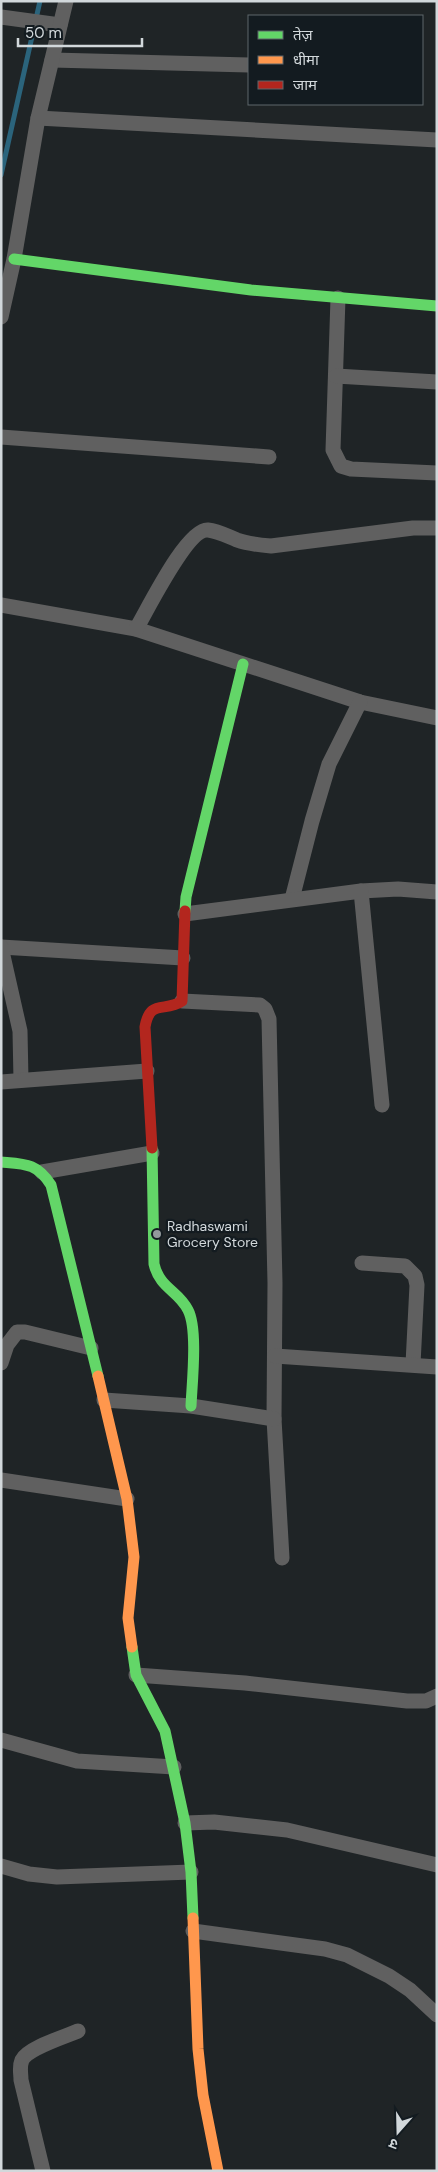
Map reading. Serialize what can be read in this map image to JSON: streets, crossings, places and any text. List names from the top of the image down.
{
  "places": ["Radhaswami Grocery Store"],
  "legend": ["तेज़", "धीमा", "जाम"],
  "scale_bar": "50 m",
  "north": "bottom"
}
